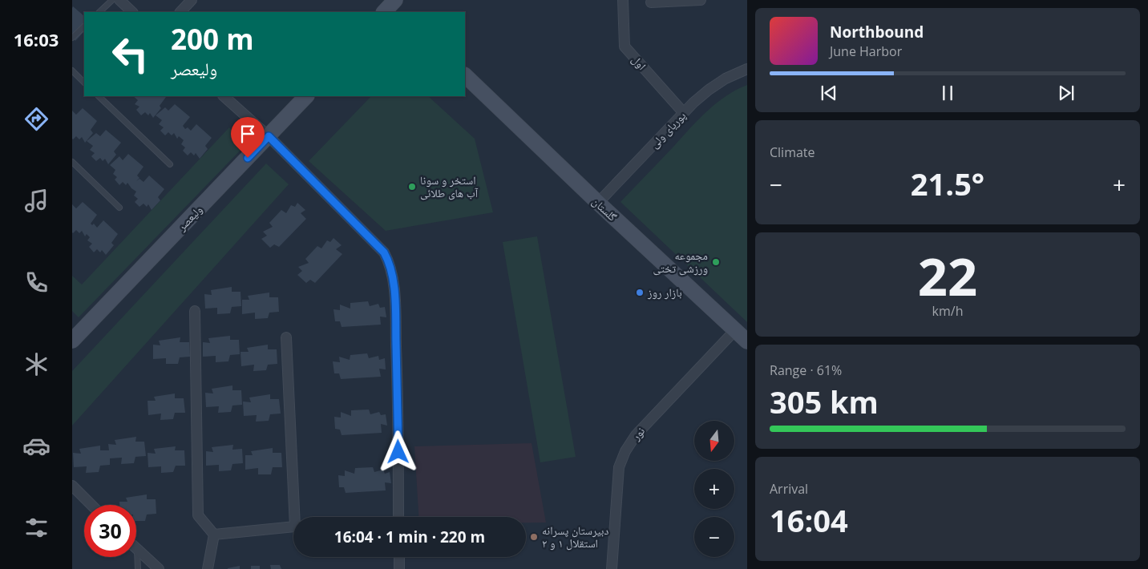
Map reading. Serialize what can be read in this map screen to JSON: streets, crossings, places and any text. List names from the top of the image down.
{
  "streets": {
    "street": [
      "اول",
      "پوریای ولی",
      "گلستان",
      "ولیعصر",
      "نور"
    ]
  },
  "crossings": [
    ["اول", "پوریای ولی"],
    ["پوریای ولی", "گلستان"],
    ["گلستان", "نور"]
  ],
  "places": [
    "استخر و سونا آب های طلائی",
    "مجموعه ورزشی تختی",
    "بازار روز",
    "دبیرستان پسرانه استقلال ۱ و ۲"
  ],
  "north": "bottom",
  "page": {
    "tabs": "16:03",
    "turn": ["200 m", "ولیعصر"],
    "song": ["Northbound", "June Harbor"],
    "tile": [
      "Climate",
      ["22", "km/h"],
      ["Range · 61%", "305 km"],
      ["Arrival", "16:04"]
    ],
    "heat": ["−", "21.5°", "+"],
    "map_buttons": ["+", "−"],
    "limit": "30",
    "trip": "16:04 · 1 min · 220 m"
  }
}
